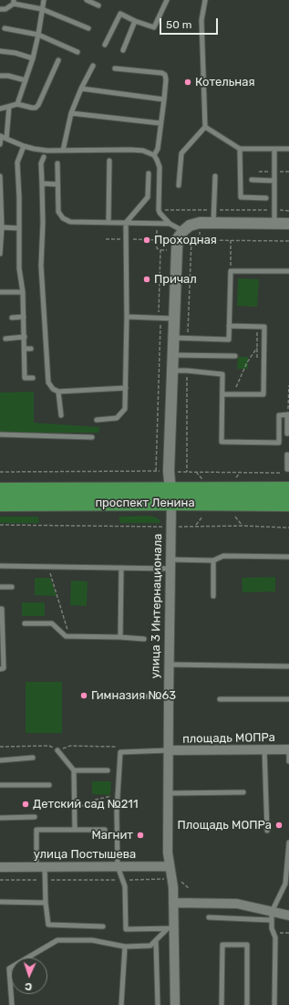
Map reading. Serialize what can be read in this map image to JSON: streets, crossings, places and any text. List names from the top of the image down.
{
  "streets": {
    "main road": ["проспект Ленина"],
    "street": ["улица 3 Интернационала", "площадь МОПРа", "улица Постышева"]
  },
  "crossings": [
    ["проспект Ленина", "улица 3 Интернационала"],
    ["улица 3 Интернационала", "площадь МОПРа"],
    ["улица 3 Интернационала", "улица Постышева"]
  ],
  "places": [
    "Котельная",
    "Проходная",
    "Причал",
    "Гимназия №63",
    "Детский сад №211",
    "Площадь МОПРа",
    "Магнит"
  ],
  "scale_bar": "50 m",
  "north": "bottom"
}
